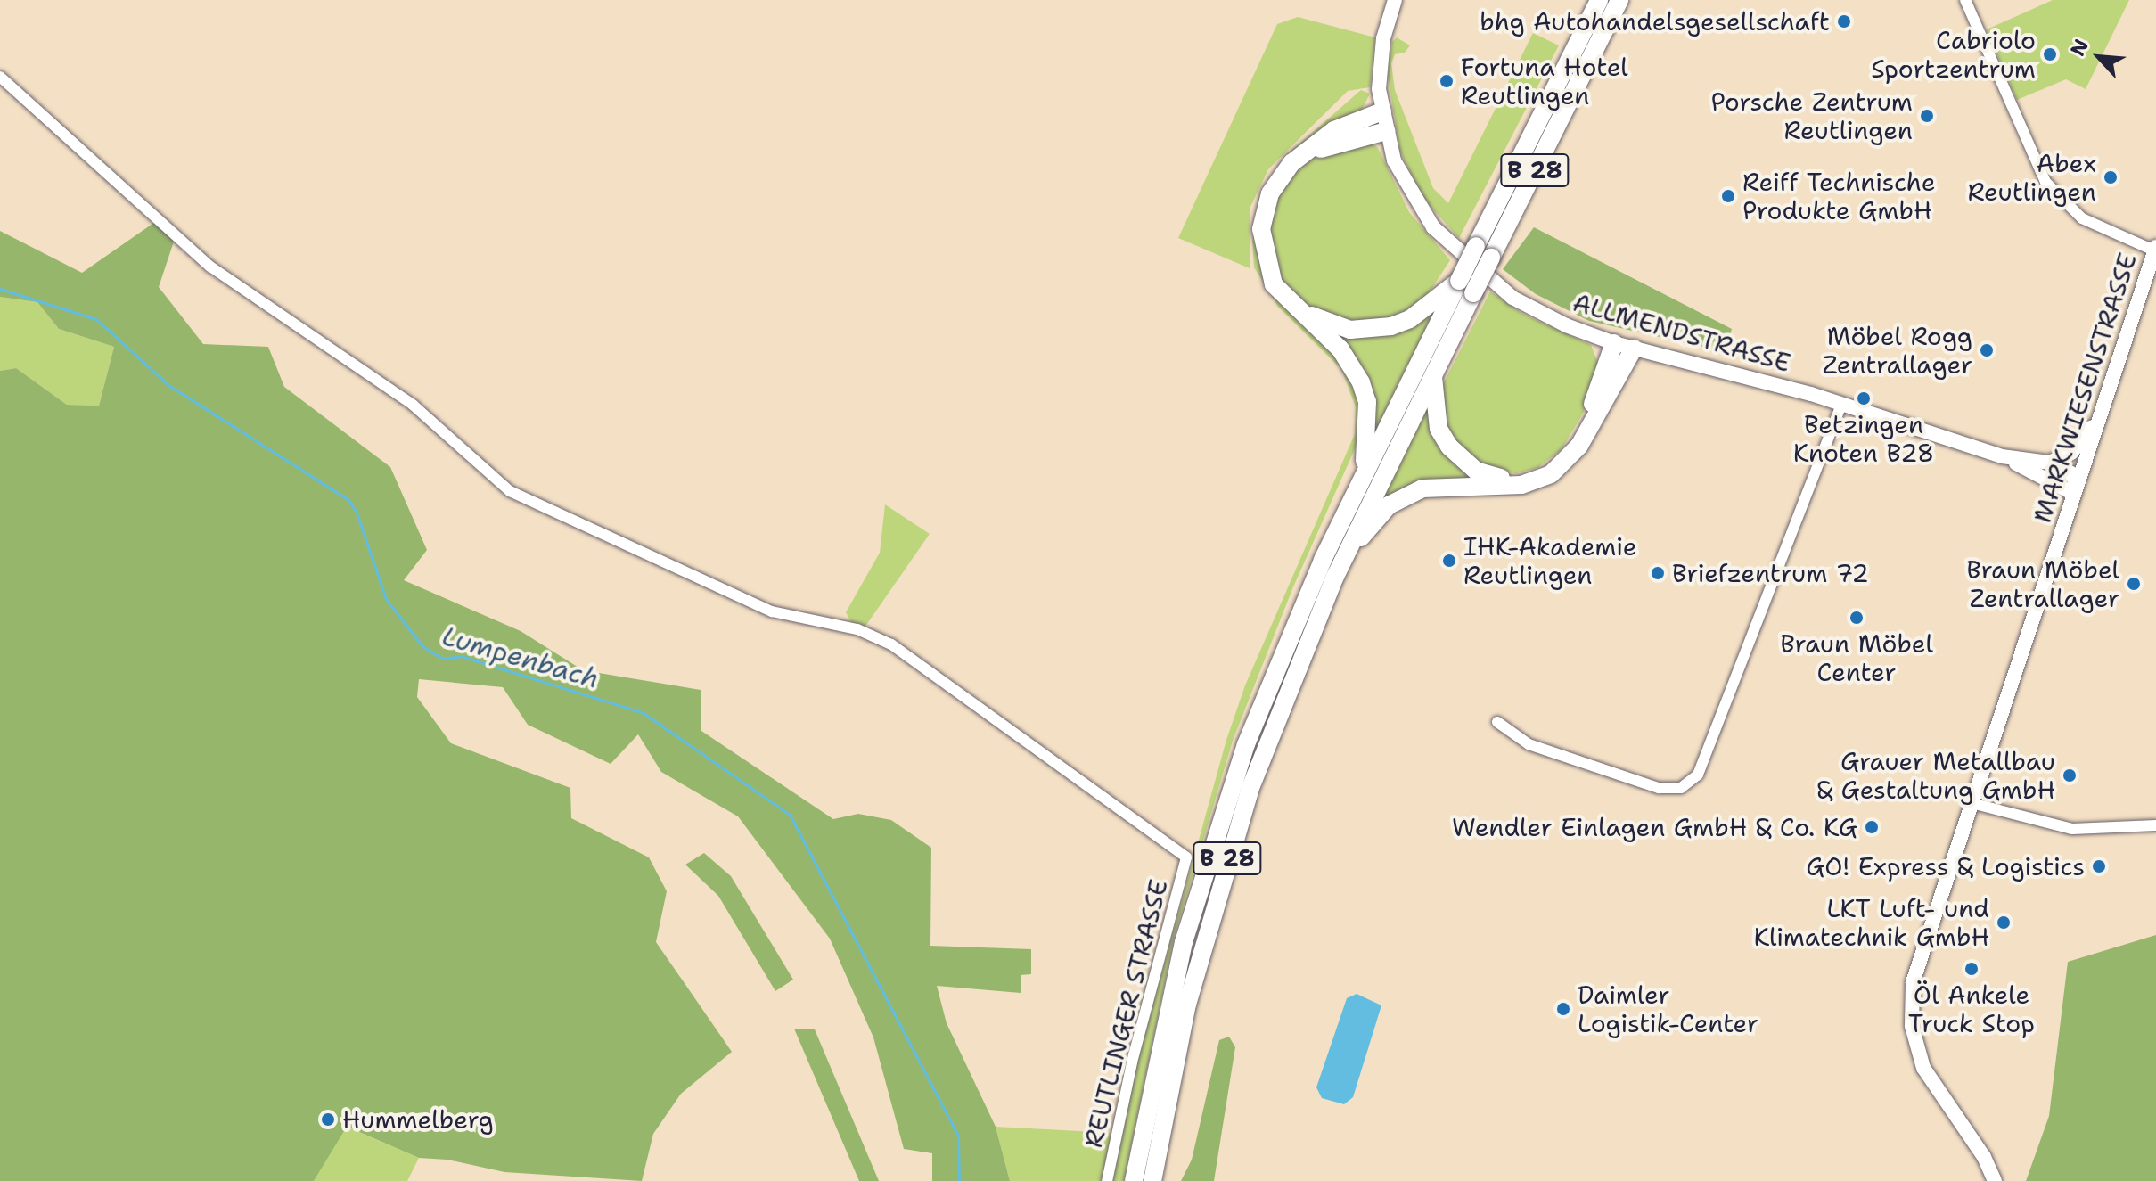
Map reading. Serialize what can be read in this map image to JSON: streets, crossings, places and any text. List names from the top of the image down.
{
  "streets": {
    "highway": ["B 28"],
    "street": ["ALLMENDSTRASSE", "MARKWIESENSTRASSE", "REUTLINGER STRASSE"]
  },
  "crossings": [
    ["ALLMENDSTRASSE", "MARKWIESENSTRASSE"]
  ],
  "water": ["Lumpenbach"],
  "places": [
    "bhg Autohandelsgesellschaft",
    "Cabriolo Sportzentrum",
    "Fortuna Hotel Reutlingen",
    "Porsche Zentrum Reutlingen",
    "Abex Reutlingen",
    "Reiff Technische Produkte GmbH",
    "Möbel Rogg Zentrallager",
    "Betzingen Knoten B28",
    "IHK-Akademie Reutlingen",
    "Briefzentrum 72",
    "Braun Möbel Zentrallager",
    "Braun Möbel Center",
    "Grauer Metallbau & Gestaltung GmbH",
    "Wendler Einlagen GmbH & Co. KG",
    "GO! Express & Logistics",
    "LKT Luft- und Klimatechnik GmbH",
    "Öl Ankele Truck Stop",
    "Daimler Logistik-Center",
    "Hummelberg"
  ],
  "north": "top left"
}
